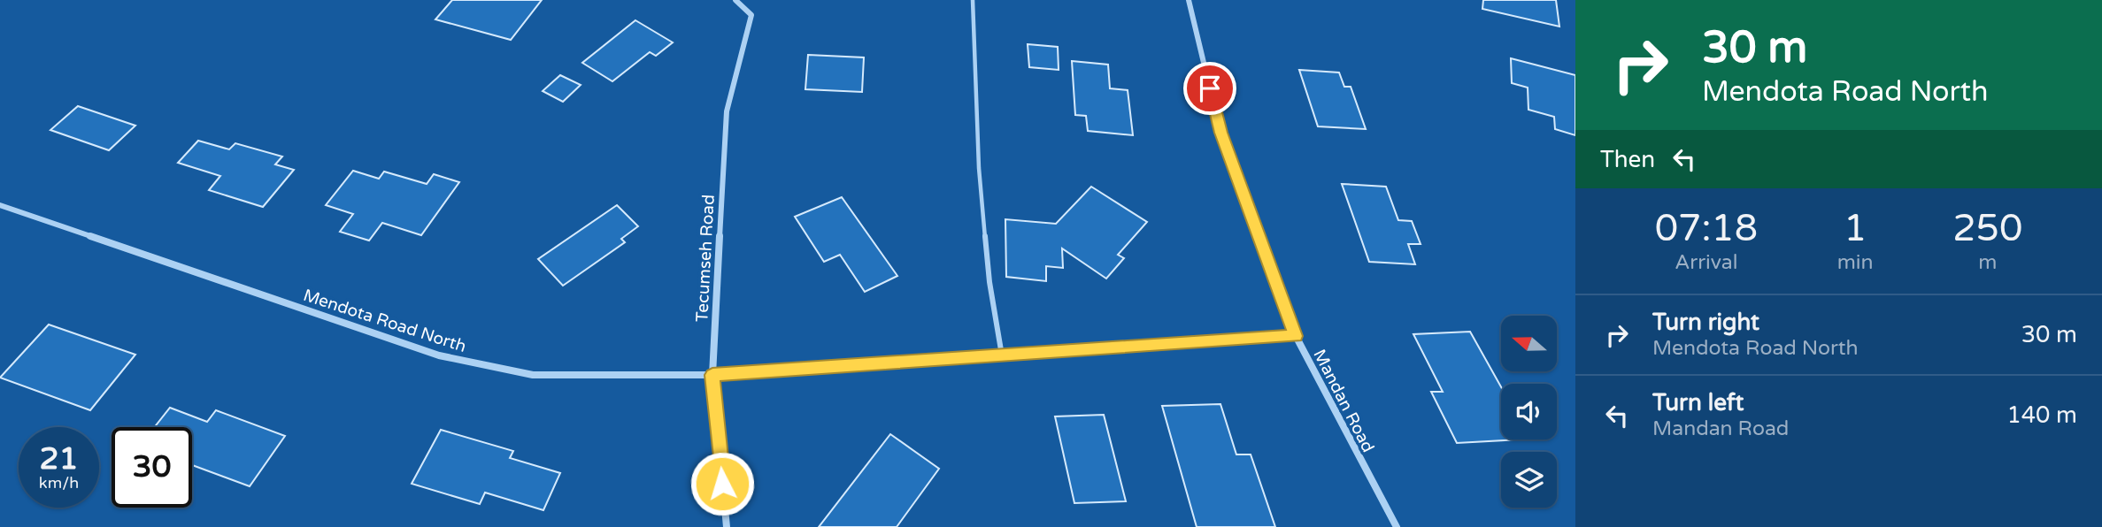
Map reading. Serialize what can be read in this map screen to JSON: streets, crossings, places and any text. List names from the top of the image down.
{
  "streets": {
    "street": ["Tecumseh Road", "Mendota Road North", "Mandan Road"]
  },
  "crossings": [
    ["Tecumseh Road", "Mendota Road North"],
    ["Mendota Road North", "Mandan Road"]
  ],
  "north": "left",
  "page": {
    "turn": ["30 m", "Mendota Road North"],
    "then": "Then",
    "eta": [
      "07:18",
      "Arrival",
      "1",
      "min",
      "250",
      "m"
    ],
    "list": [
      {
        "name": "Turn right",
        "note": "Mendota Road North",
        "value": "30 m"
      },
      {
        "name": "Turn left",
        "note": "Mandan Road",
        "value": "140 m"
      }
    ],
    "speed": "21 km/h",
    "limit": "30"
  }
}
